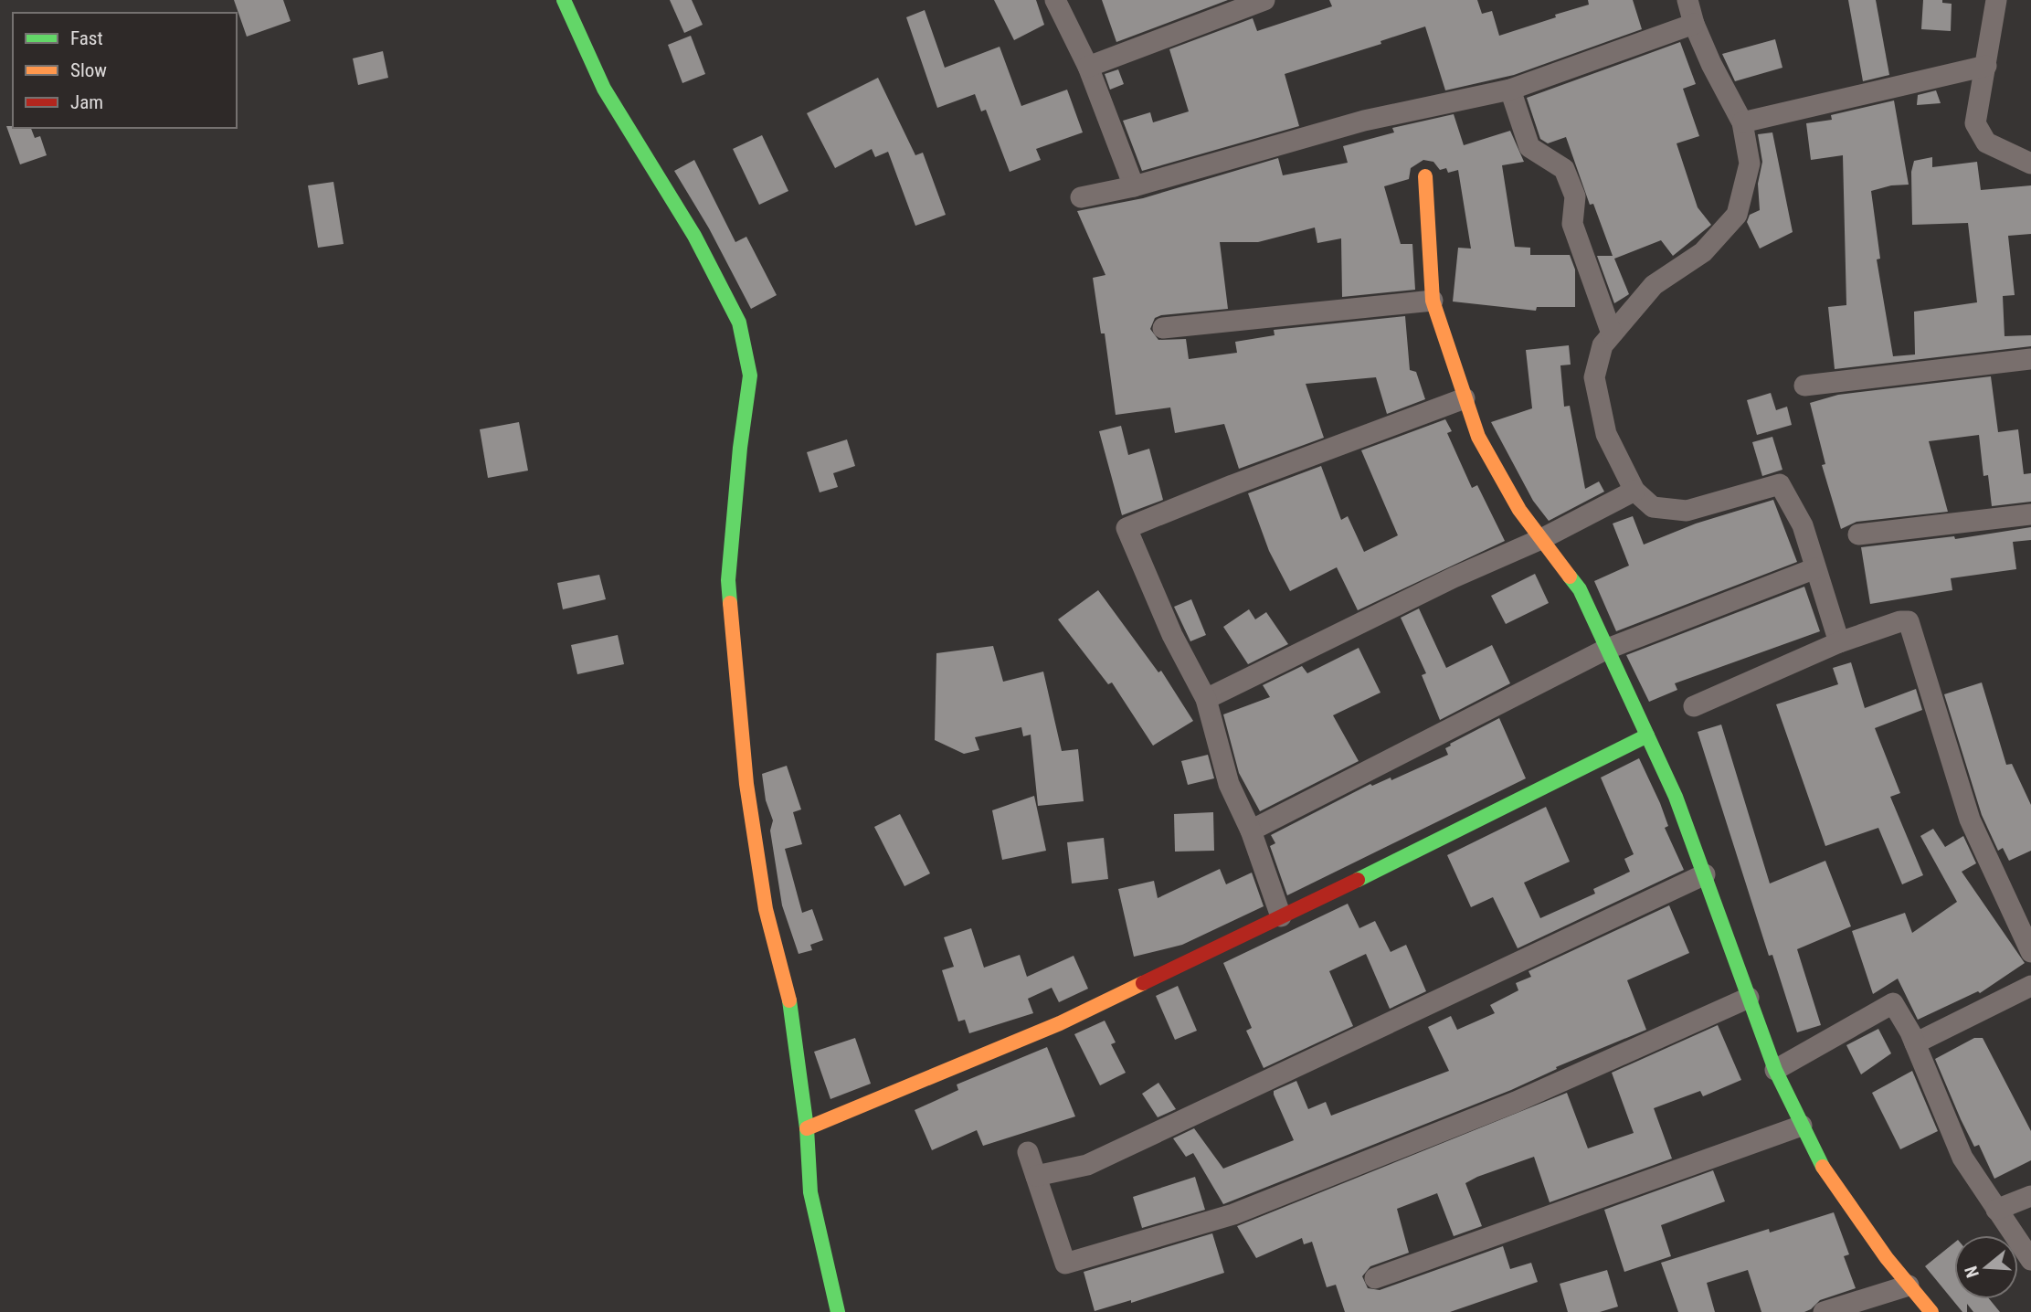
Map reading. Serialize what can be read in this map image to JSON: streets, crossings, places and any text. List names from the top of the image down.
{
  "legend": ["Fast", "Slow", "Jam"],
  "north": "left"
}
